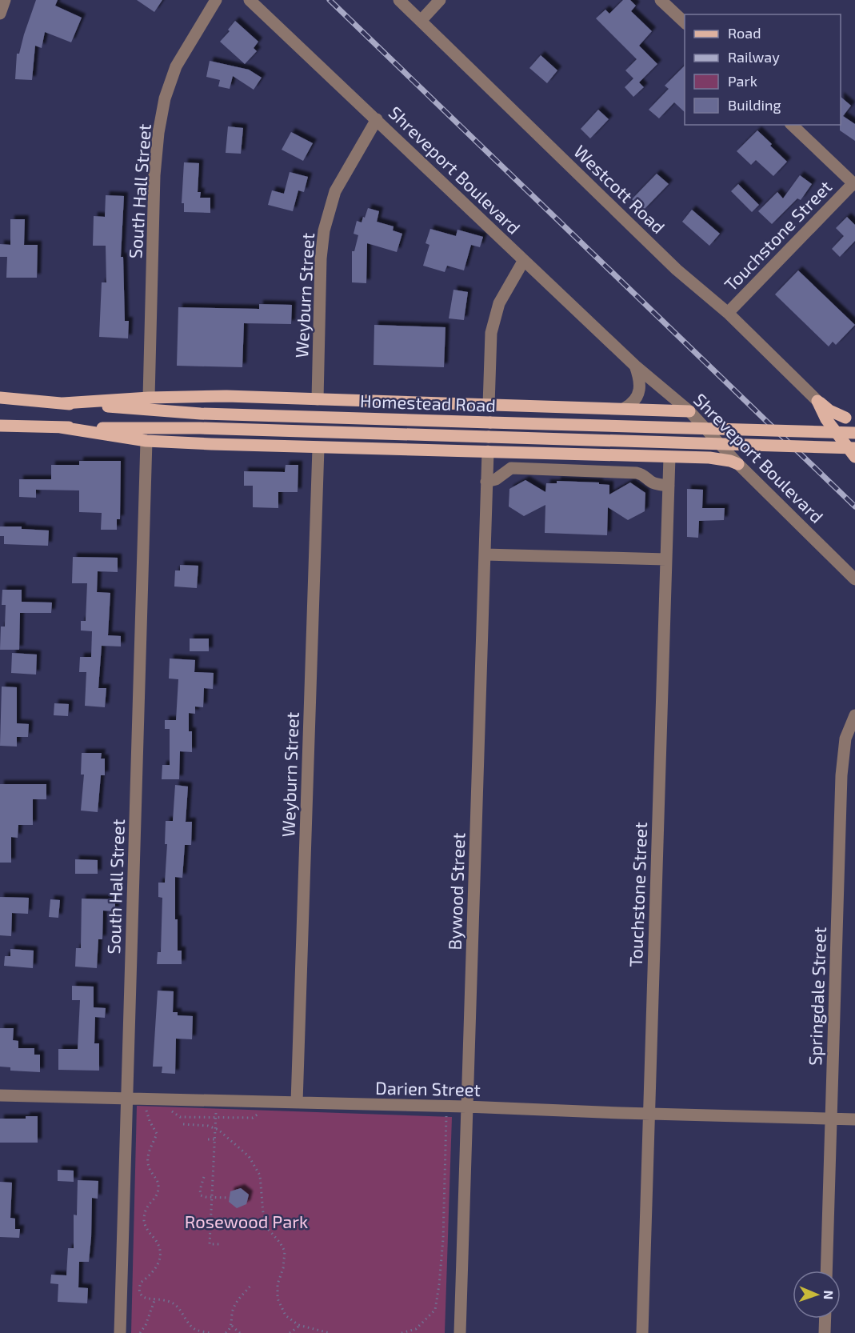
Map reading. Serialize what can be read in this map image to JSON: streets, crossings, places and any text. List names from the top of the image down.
{
  "streets": {
    "main road": ["Homestead Road"],
    "street": [
      "Shreveport Boulevard",
      "Westcott Road",
      "South Hall Street",
      "Touchstone Street",
      "Weyburn Street",
      "Bywood Street",
      "Springdale Street",
      "Darien Street"
    ]
  },
  "crossings": [
    ["Shreveport Boulevard", "Weyburn Street"],
    ["Westcott Road", "Touchstone Street"],
    ["South Hall Street", "Darien Street"],
    ["Touchstone Street", "Darien Street"],
    ["Weyburn Street", "Darien Street"],
    ["Bywood Street", "Darien Street"],
    ["Springdale Street", "Darien Street"]
  ],
  "parks": ["Rosewood Park"],
  "legend": [
    "Road",
    "Railway",
    "Park",
    "Building"
  ],
  "north": "right"
}
